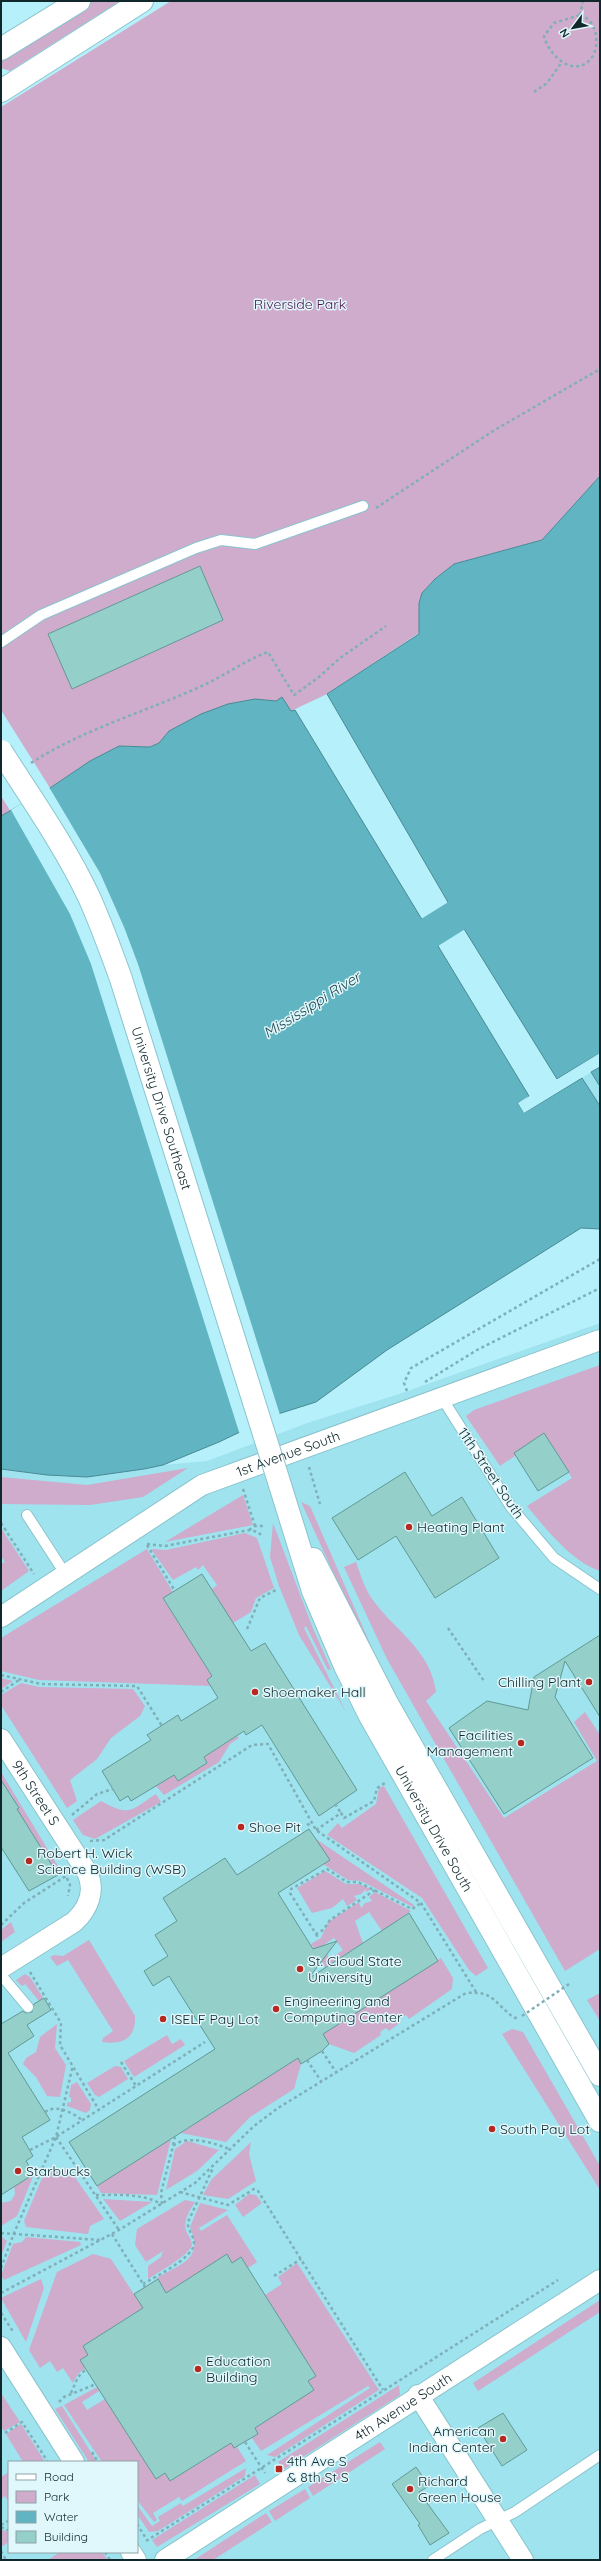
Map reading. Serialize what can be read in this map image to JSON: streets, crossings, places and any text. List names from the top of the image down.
{
  "streets": {
    "street": [
      "University Drive Southeast",
      "1st Avenue South",
      "9th Street S",
      "University Drive South",
      "4th Avenue South"
    ],
    "lane": ["11th Street South"]
  },
  "crossings": [
    ["University Drive Southeast", "University Drive South"],
    ["1st Avenue South", "11th Street South"]
  ],
  "water": ["Mississippi River"],
  "parks": ["Riverside Park"],
  "places": {
    "other": [
      "Heating Plant",
      "Chilling Plant",
      "Shoemaker Hall",
      "Facilities Management",
      "Shoe Pit",
      "Robert H. Wick Science Building (WSB)",
      "St. Cloud State University",
      "Engineering and Computing Center",
      "ISELF Pay Lot",
      "South Pay Lot",
      "Starbucks",
      "Education Building",
      "American Indian Center",
      "Richard Green House"
    ],
    "transit": ["4th Ave S & 8th St S"]
  },
  "legend": [
    "Road",
    "Park",
    "Water",
    "Building"
  ],
  "north": "bottom left"
}
